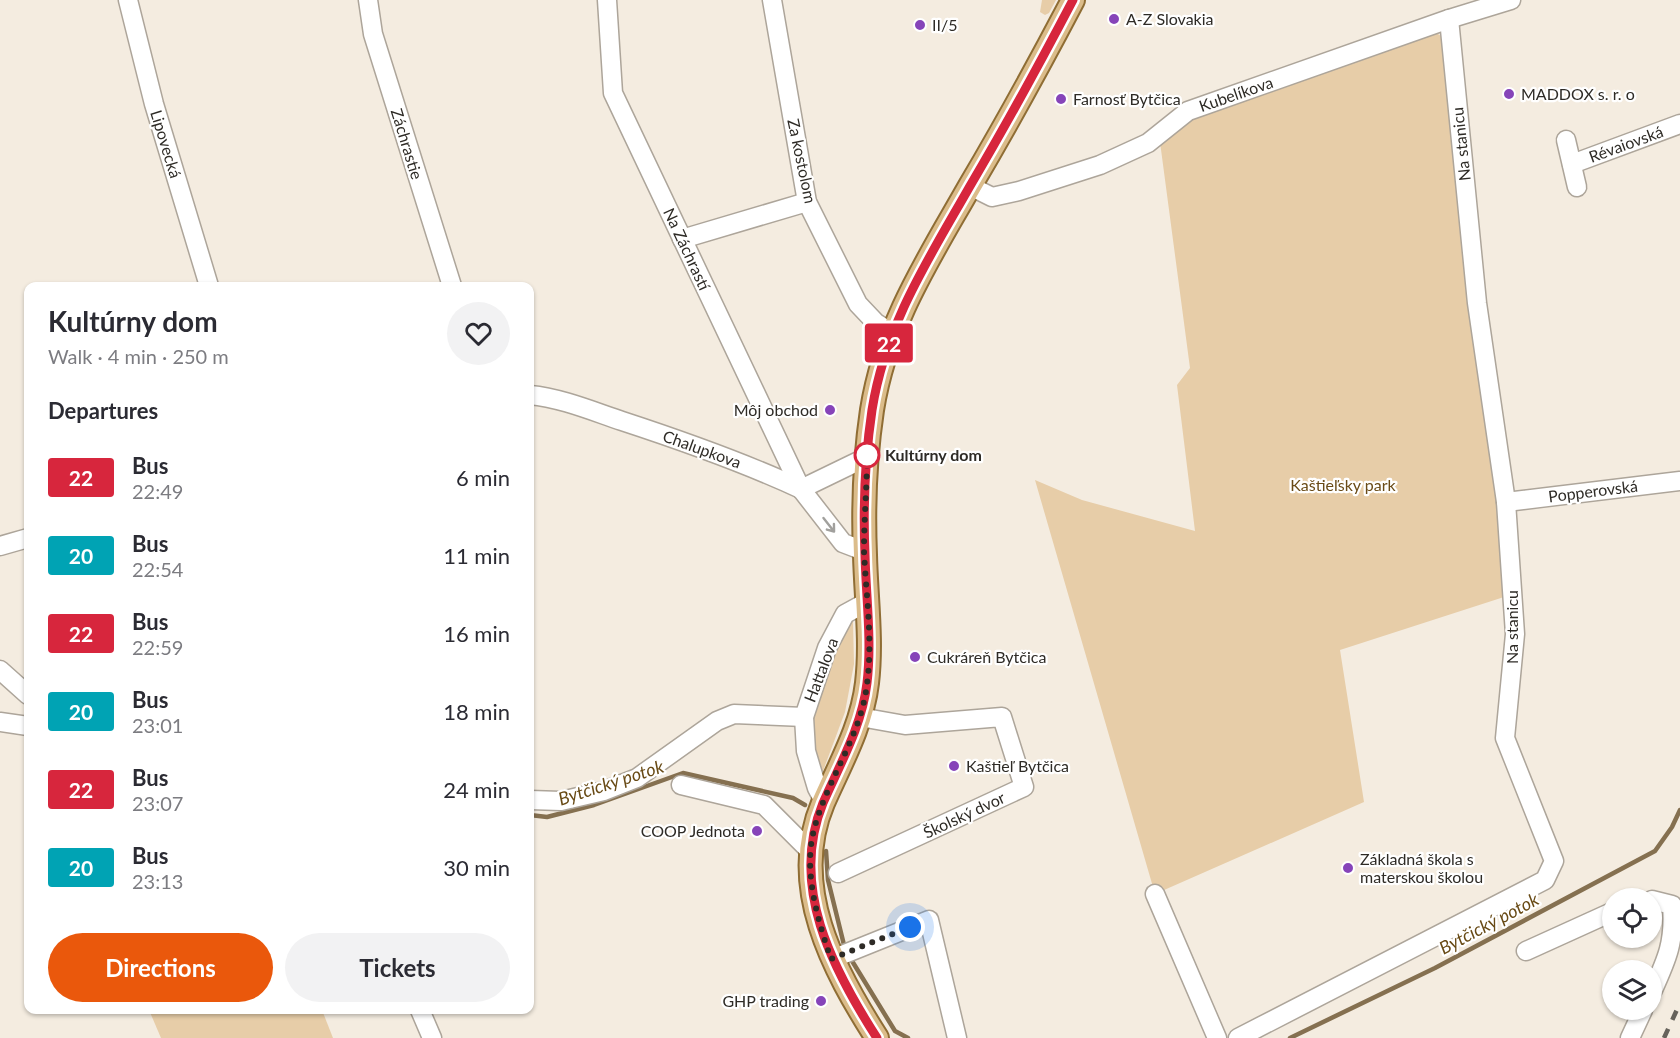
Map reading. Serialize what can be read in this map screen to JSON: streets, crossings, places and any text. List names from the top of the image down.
{
  "streets": {
    "street": [
      "Kubelíkova",
      "Lipovecká",
      "Záchrastie",
      "Na stanicu",
      "Révaiovská",
      "Za kostolom",
      "Na Záchrastí",
      "Chalupkova",
      "Popperovská",
      "Hattalova",
      "Školský dvor"
    ]
  },
  "crossings": [
    ["Kubelíkova", "Na stanicu"],
    ["Na stanicu", "Popperovská"],
    ["Na Záchrastí", "Chalupkova"]
  ],
  "water": ["Bytčický potok"],
  "parks": ["Kaštieľsky park"],
  "places": [
    "A-Z Slovakia",
    "II/5",
    "MADDOX s. r. o",
    "Farnosť Bytčica",
    "Môj obchod",
    "Kultúrny dom",
    "Cukráreň Bytčica",
    "Kaštieľ Bytčica",
    "COOP Jednota",
    "Základná škola s materskou školou",
    "GHP trading"
  ],
  "lines": ["bus line 22"],
  "page": {
    "on_map": "22",
    "heading": [
      ["Kultúrny dom", "Walk · 4 min · 250 m"],
      "Departures"
    ],
    "list": [
      {
        "mark": "22",
        "name": "Bus",
        "note": "22:49",
        "value": "6 min"
      },
      {
        "mark": "20",
        "name": "Bus",
        "note": "22:54",
        "value": "11 min"
      },
      {
        "mark": "22",
        "name": "Bus",
        "note": "22:59",
        "value": "16 min"
      },
      {
        "mark": "20",
        "name": "Bus",
        "note": "23:01",
        "value": "18 min"
      },
      {
        "mark": "22",
        "name": "Bus",
        "note": "23:07",
        "value": "24 min"
      },
      {
        "mark": "20",
        "name": "Bus",
        "note": "23:13",
        "value": "30 min"
      }
    ],
    "buttons": ["Directions", "Tickets"]
  }
}
